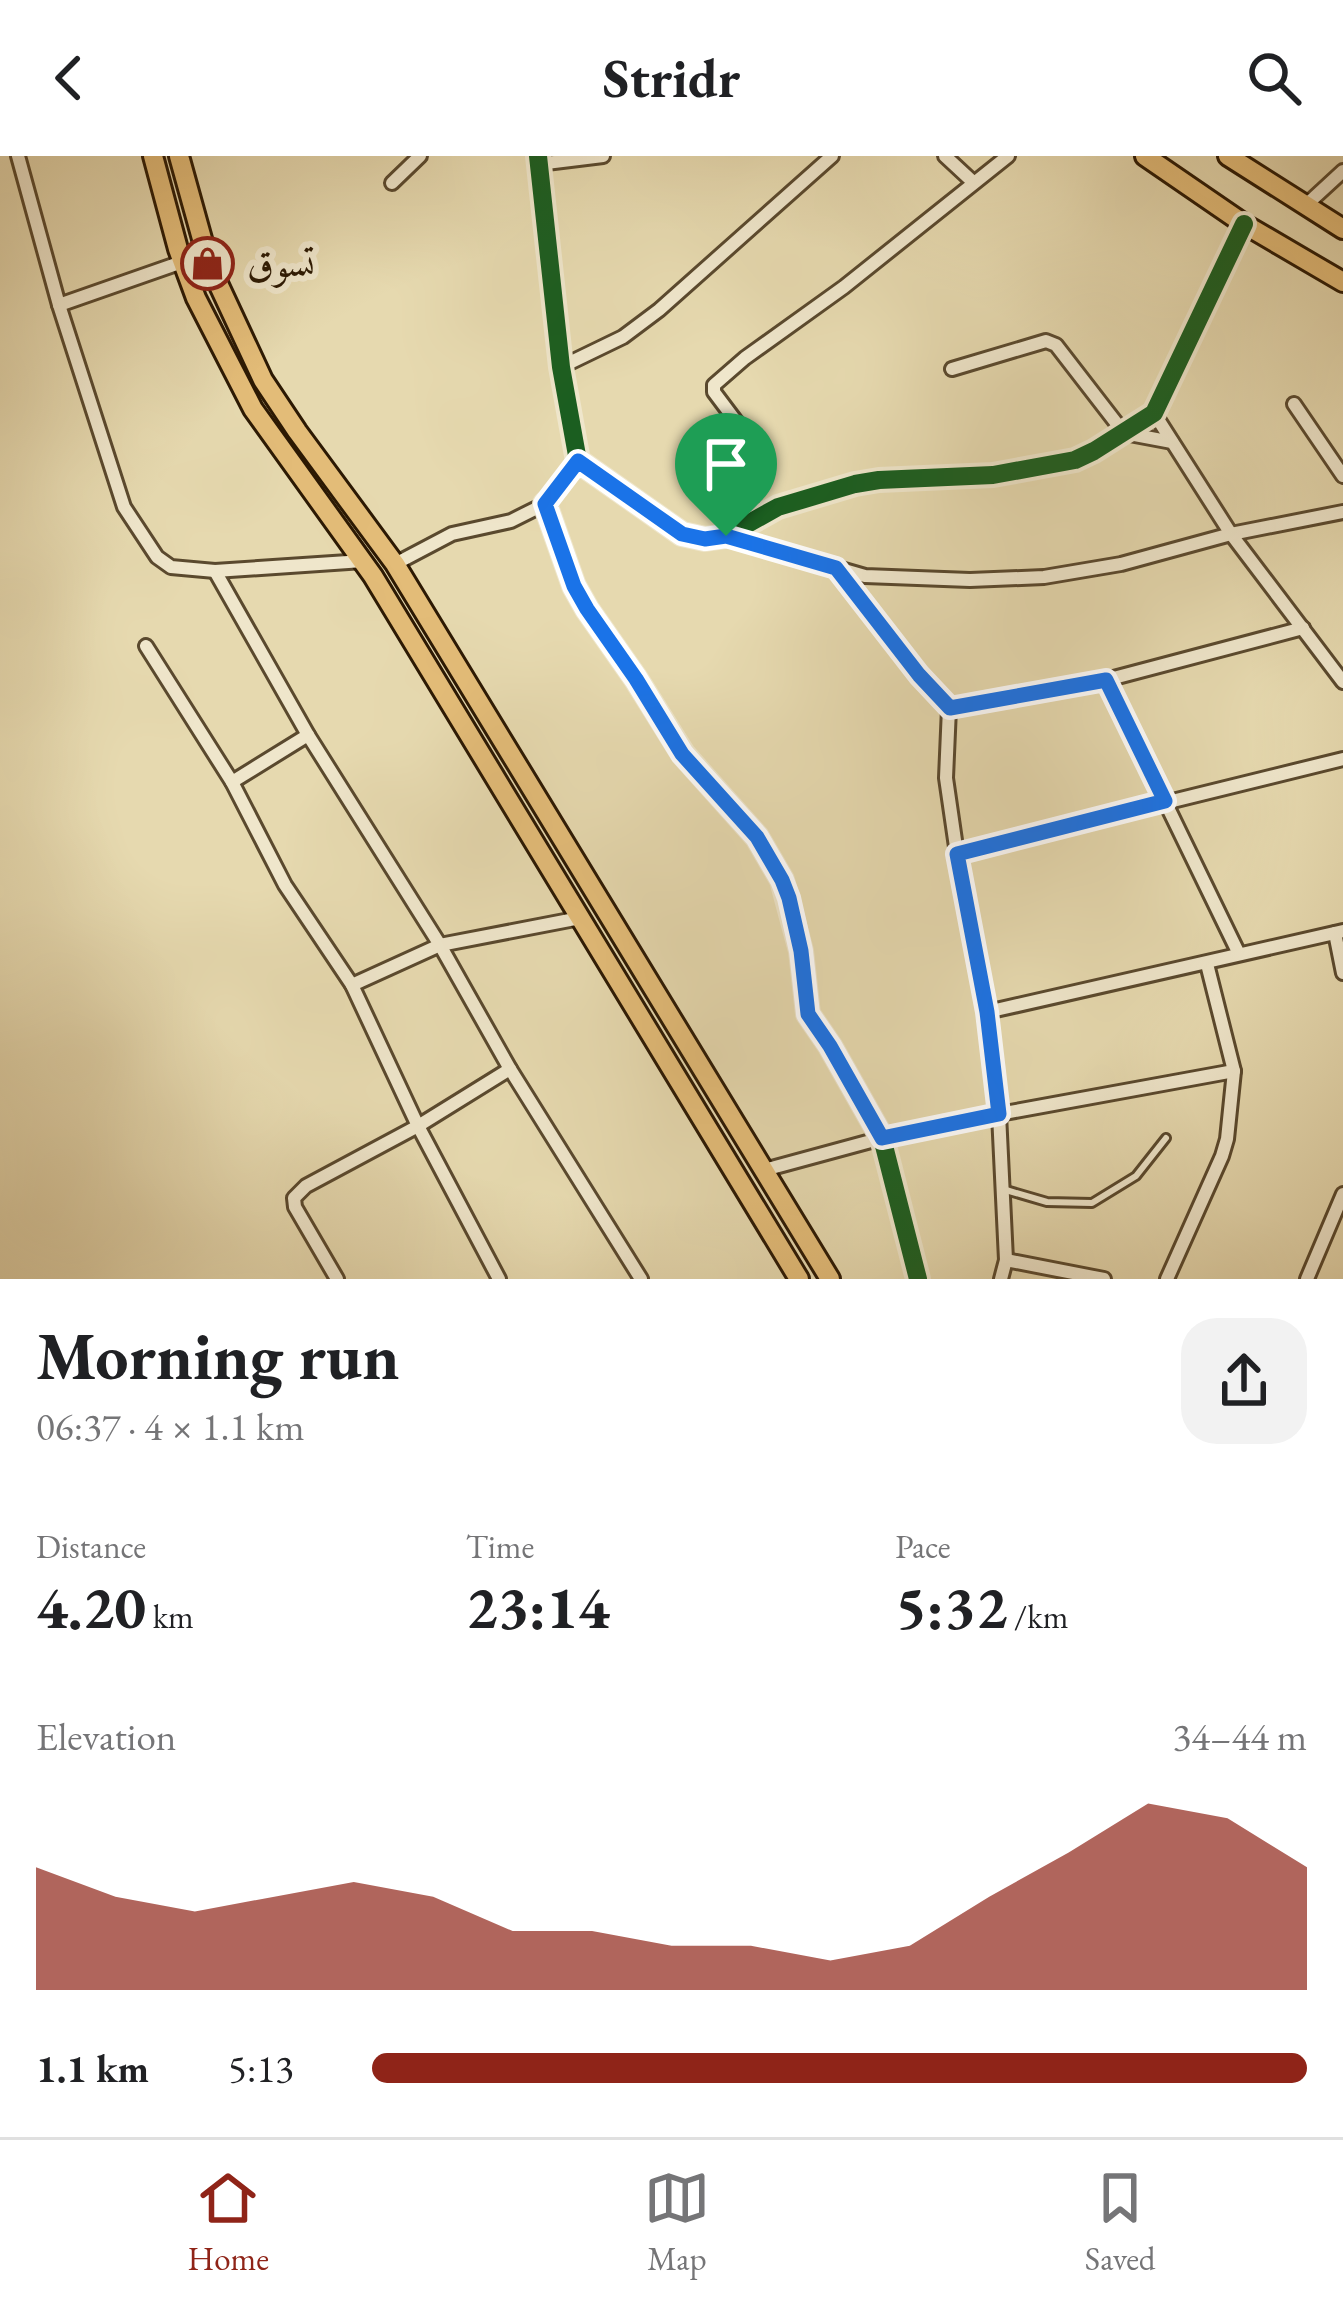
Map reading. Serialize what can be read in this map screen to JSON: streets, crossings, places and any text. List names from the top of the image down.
{
  "places": {
    "shop": ["تسوق"]
  },
  "page": {
    "header": "Stridr",
    "heading": ["Morning run", "06:37 · 4 × 1.1 km"],
    "stats": [
      ["Distance", "4.20 km"],
      ["Time", "23:14"],
      ["Pace", "5:32 /km"]
    ],
    "chart": ["Elevation", "34–44 m"],
    "list": [
      {
        "name": "1.1 km",
        "note": "5:13"
      }
    ],
    "tabs": ["Home", "Map", "Saved"]
  }
}
